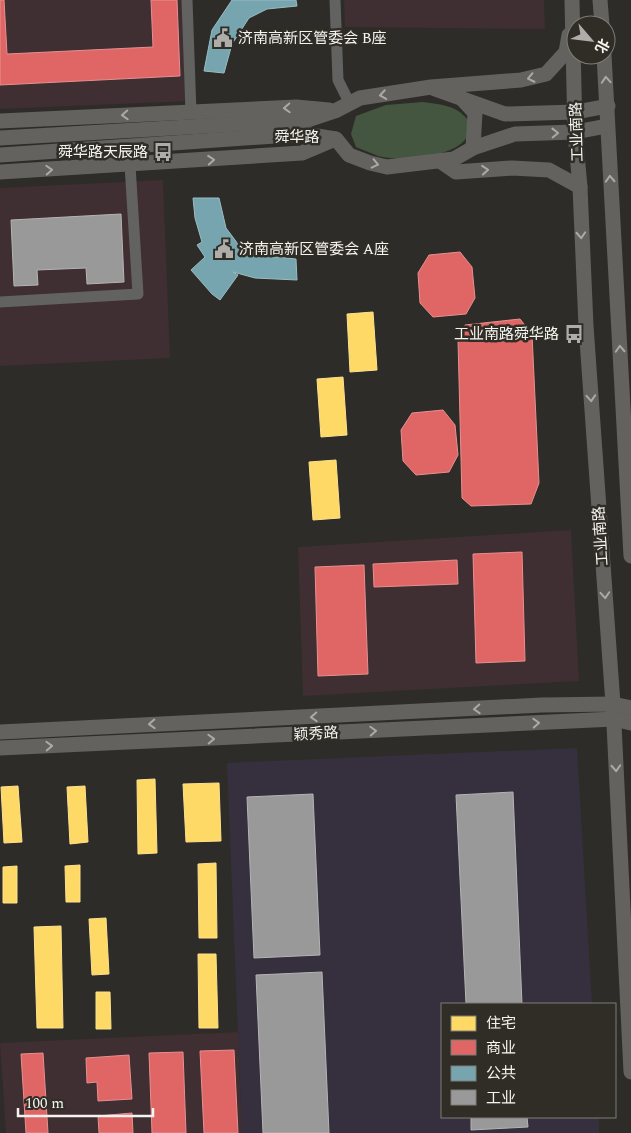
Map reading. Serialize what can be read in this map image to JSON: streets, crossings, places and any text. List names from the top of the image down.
{
  "streets": {
    "main road": ["工业南路", "舜华路", "颖秀路"]
  },
  "crossings": [
    ["工业南路", "舜华路"],
    ["工业南路", "颖秀路"]
  ],
  "places": {
    "public building": ["济南高新区管委会 B座", "济南高新区管委会 A座"],
    "bus stop": ["舜华路天辰路", "工业南路舜华路"]
  },
  "legend": [
    "住宅",
    "商业",
    "公共",
    "工业"
  ],
  "scale_bar": "100 m",
  "north": "bottom right"
}
